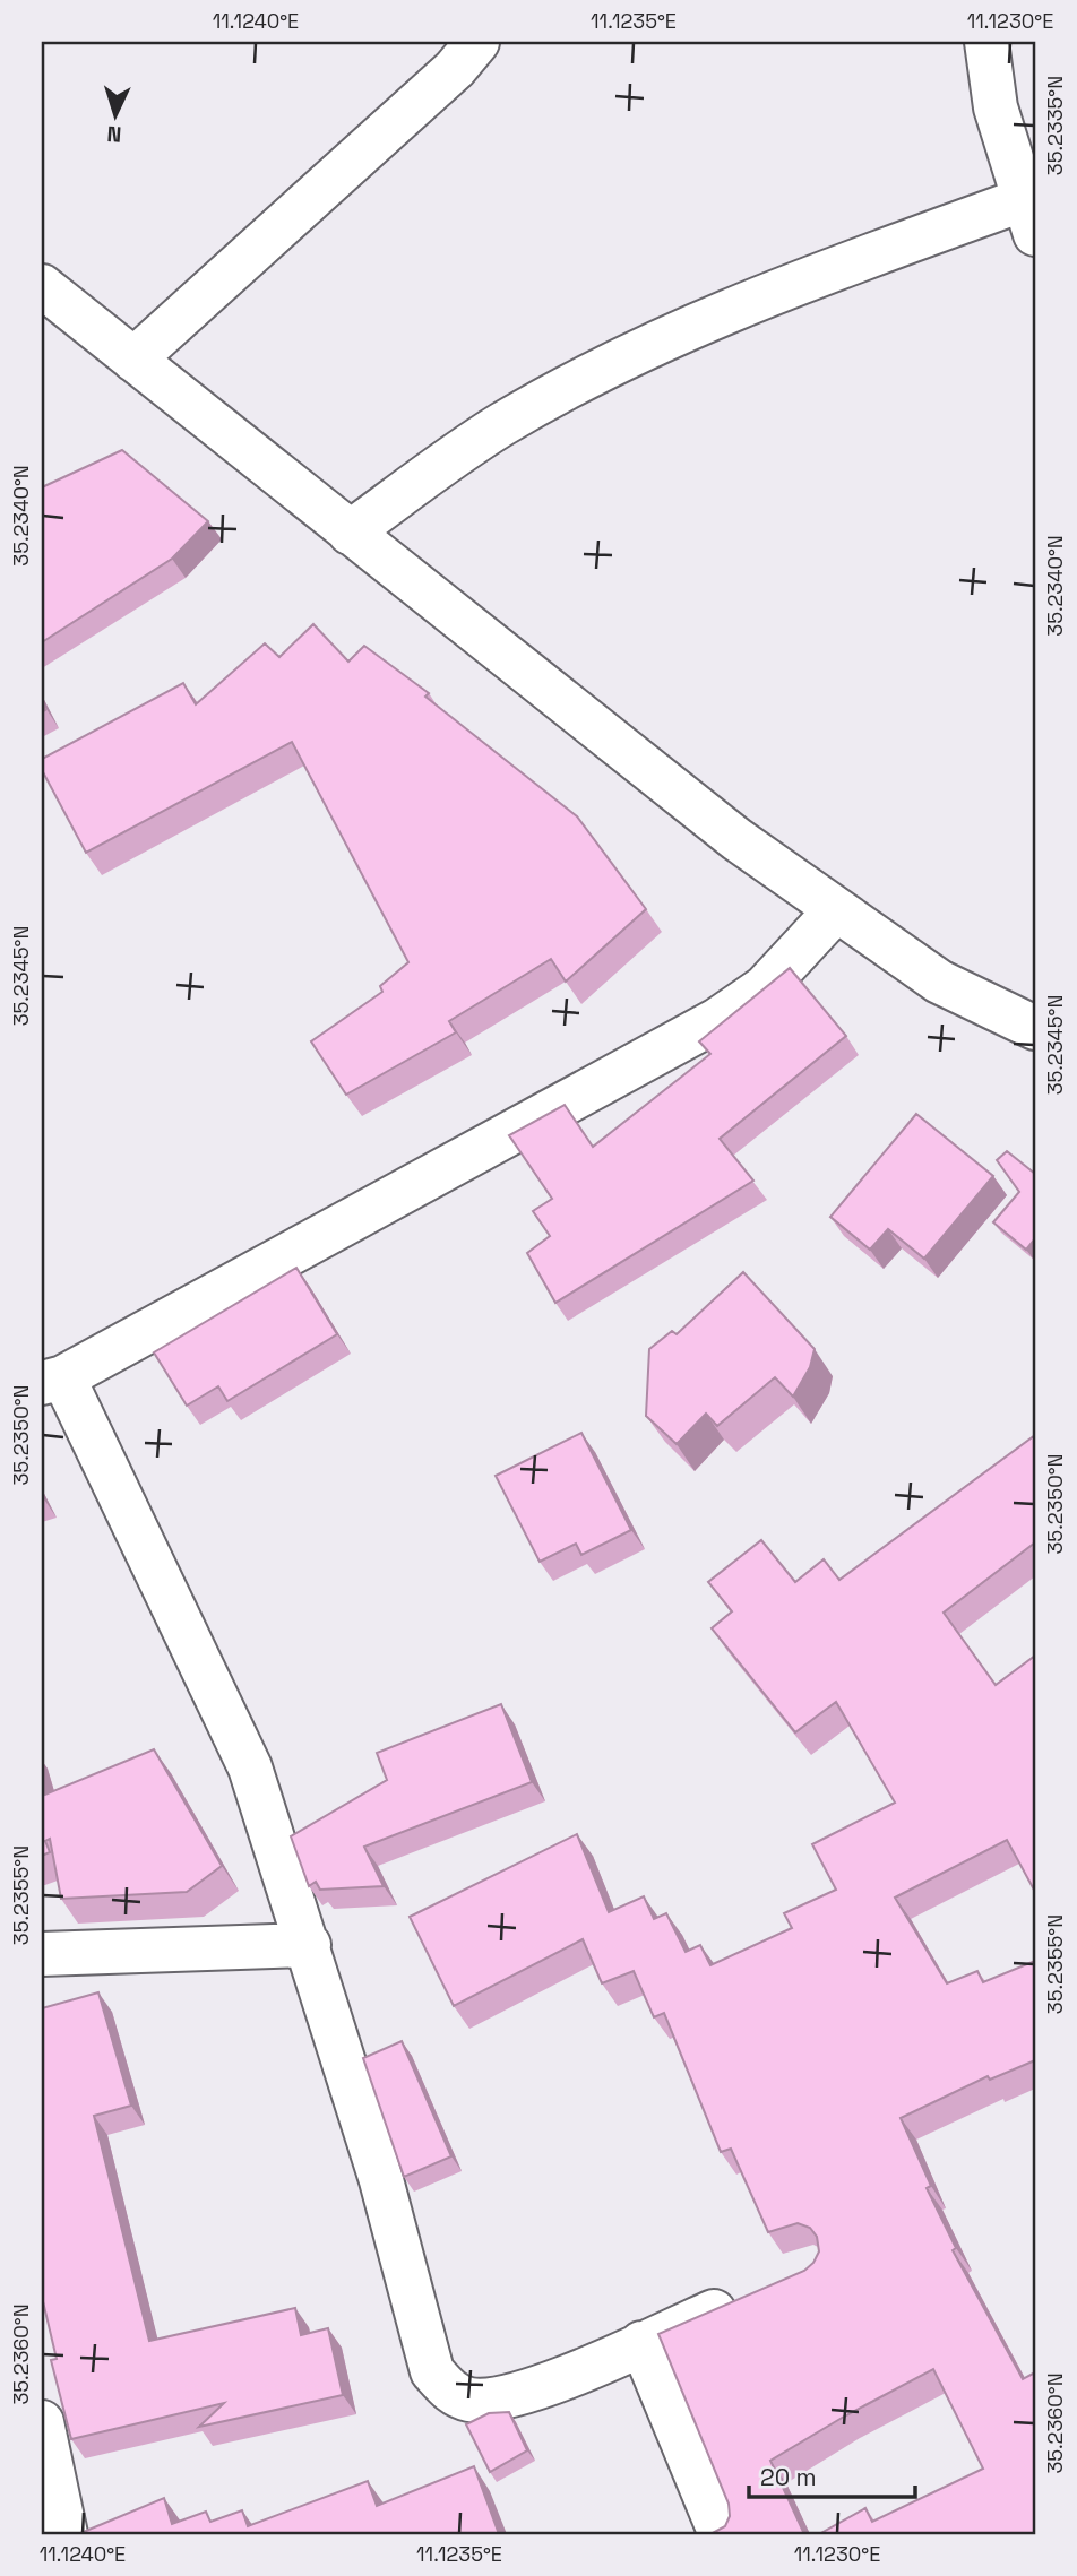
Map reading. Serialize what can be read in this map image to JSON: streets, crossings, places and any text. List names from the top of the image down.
{
  "scale_bar": "20 m",
  "north": "bottom",
  "coordinates": [
    "11.1240°E",
    "11.1235°E",
    "11.1230°E",
    "35.2335°N",
    "35.2340°N",
    "35.2345°N",
    "35.2350°N",
    "35.2355°N",
    "35.2360°N"
  ]
}
